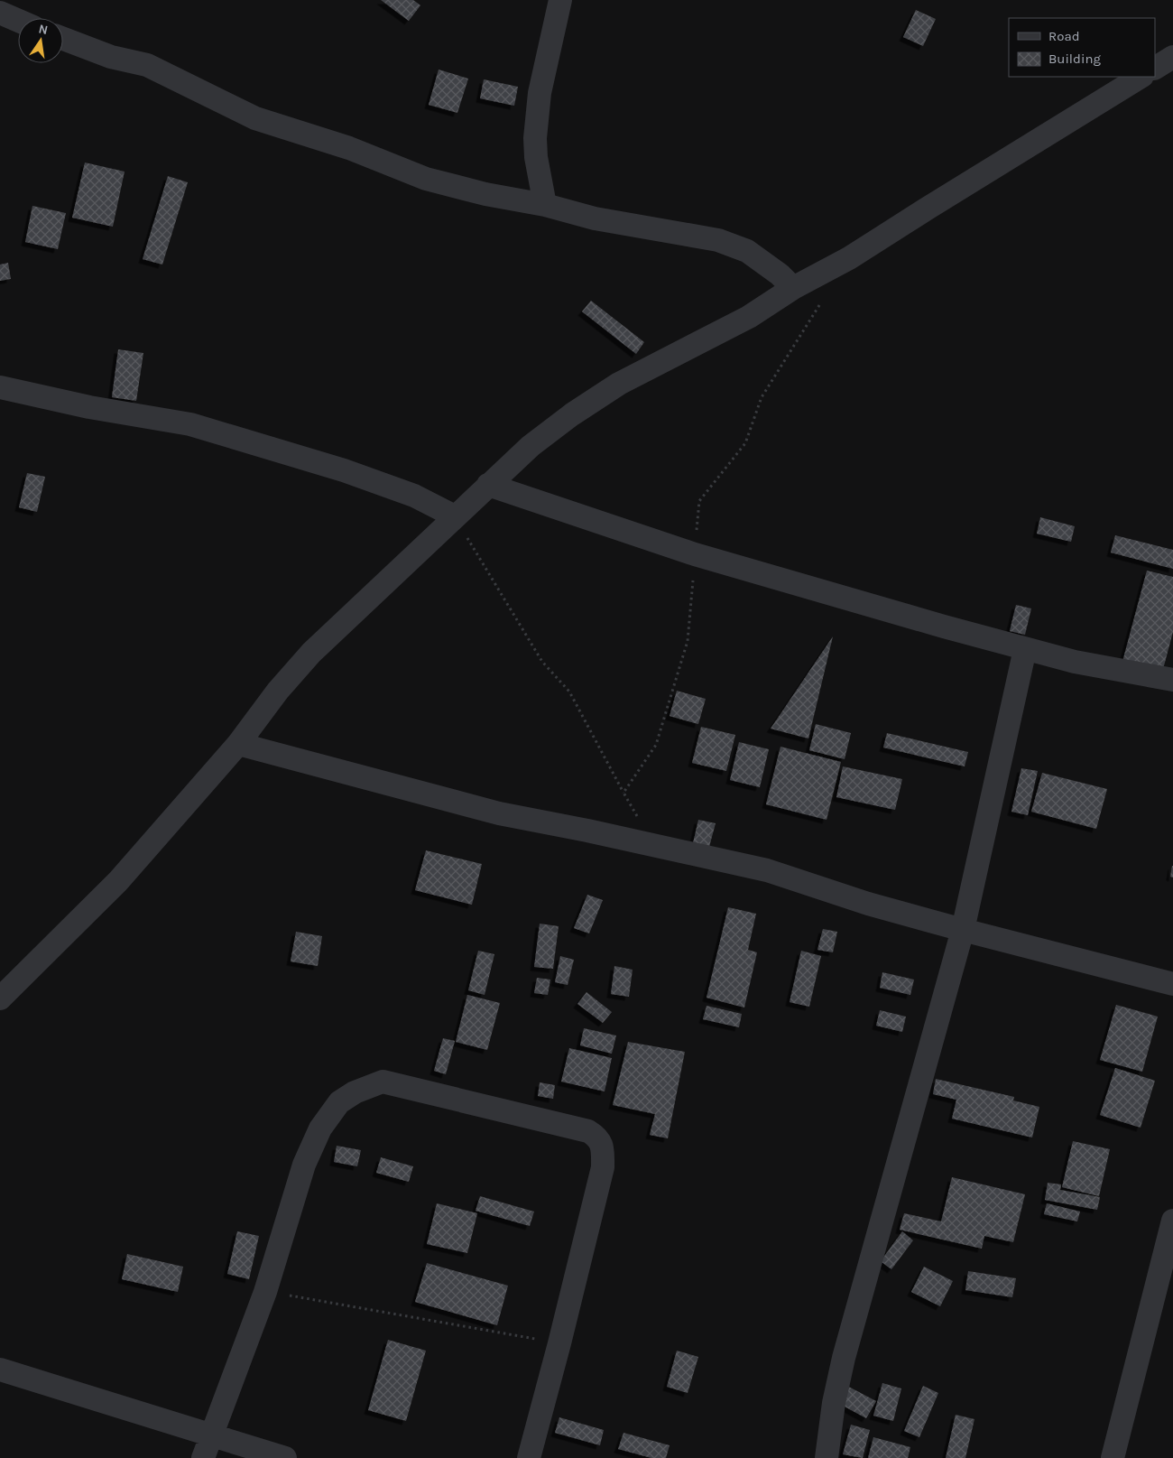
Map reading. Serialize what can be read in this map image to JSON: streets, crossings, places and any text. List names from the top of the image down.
{
  "legend": ["Road", "Building"],
  "north": "top"
}
